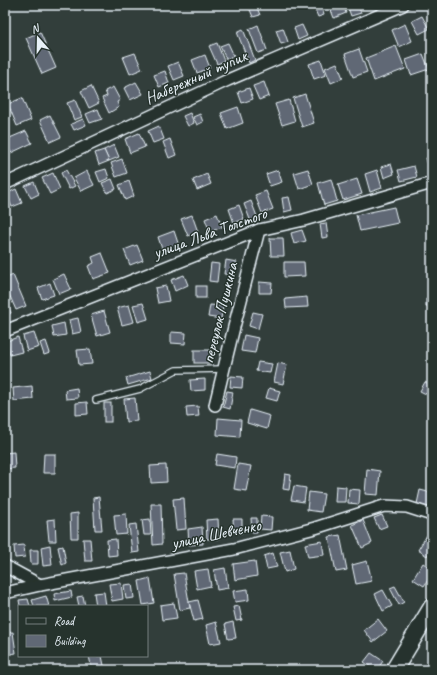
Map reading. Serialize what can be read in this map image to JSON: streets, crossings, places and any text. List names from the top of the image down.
{
  "streets": {
    "street": [
      "Набережный тупик",
      "улица Льва Толстого",
      "переулок Пушкина",
      "улица Шевченко"
    ]
  },
  "crossings": [
    ["улица Льва Толстого", "переулок Пушкина"]
  ],
  "legend": ["Road", "Building"],
  "north": "top"
}
